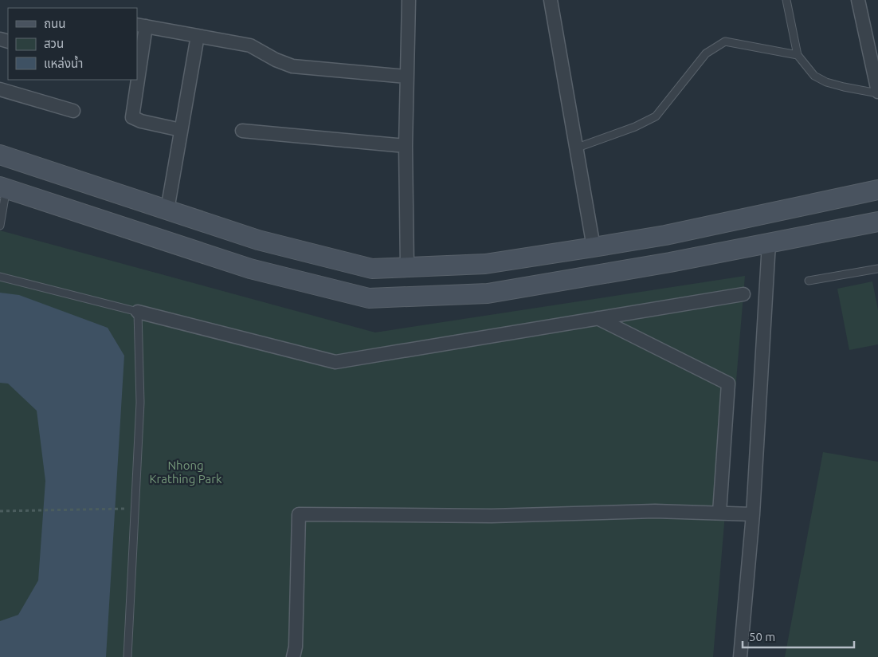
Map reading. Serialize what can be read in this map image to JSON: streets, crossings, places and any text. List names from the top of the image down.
{
  "parks": ["Nhong Krathing Park"],
  "legend": ["ถนน", "สวน", "แหล่งน้ำ"],
  "scale_bar": "50 m"
}
